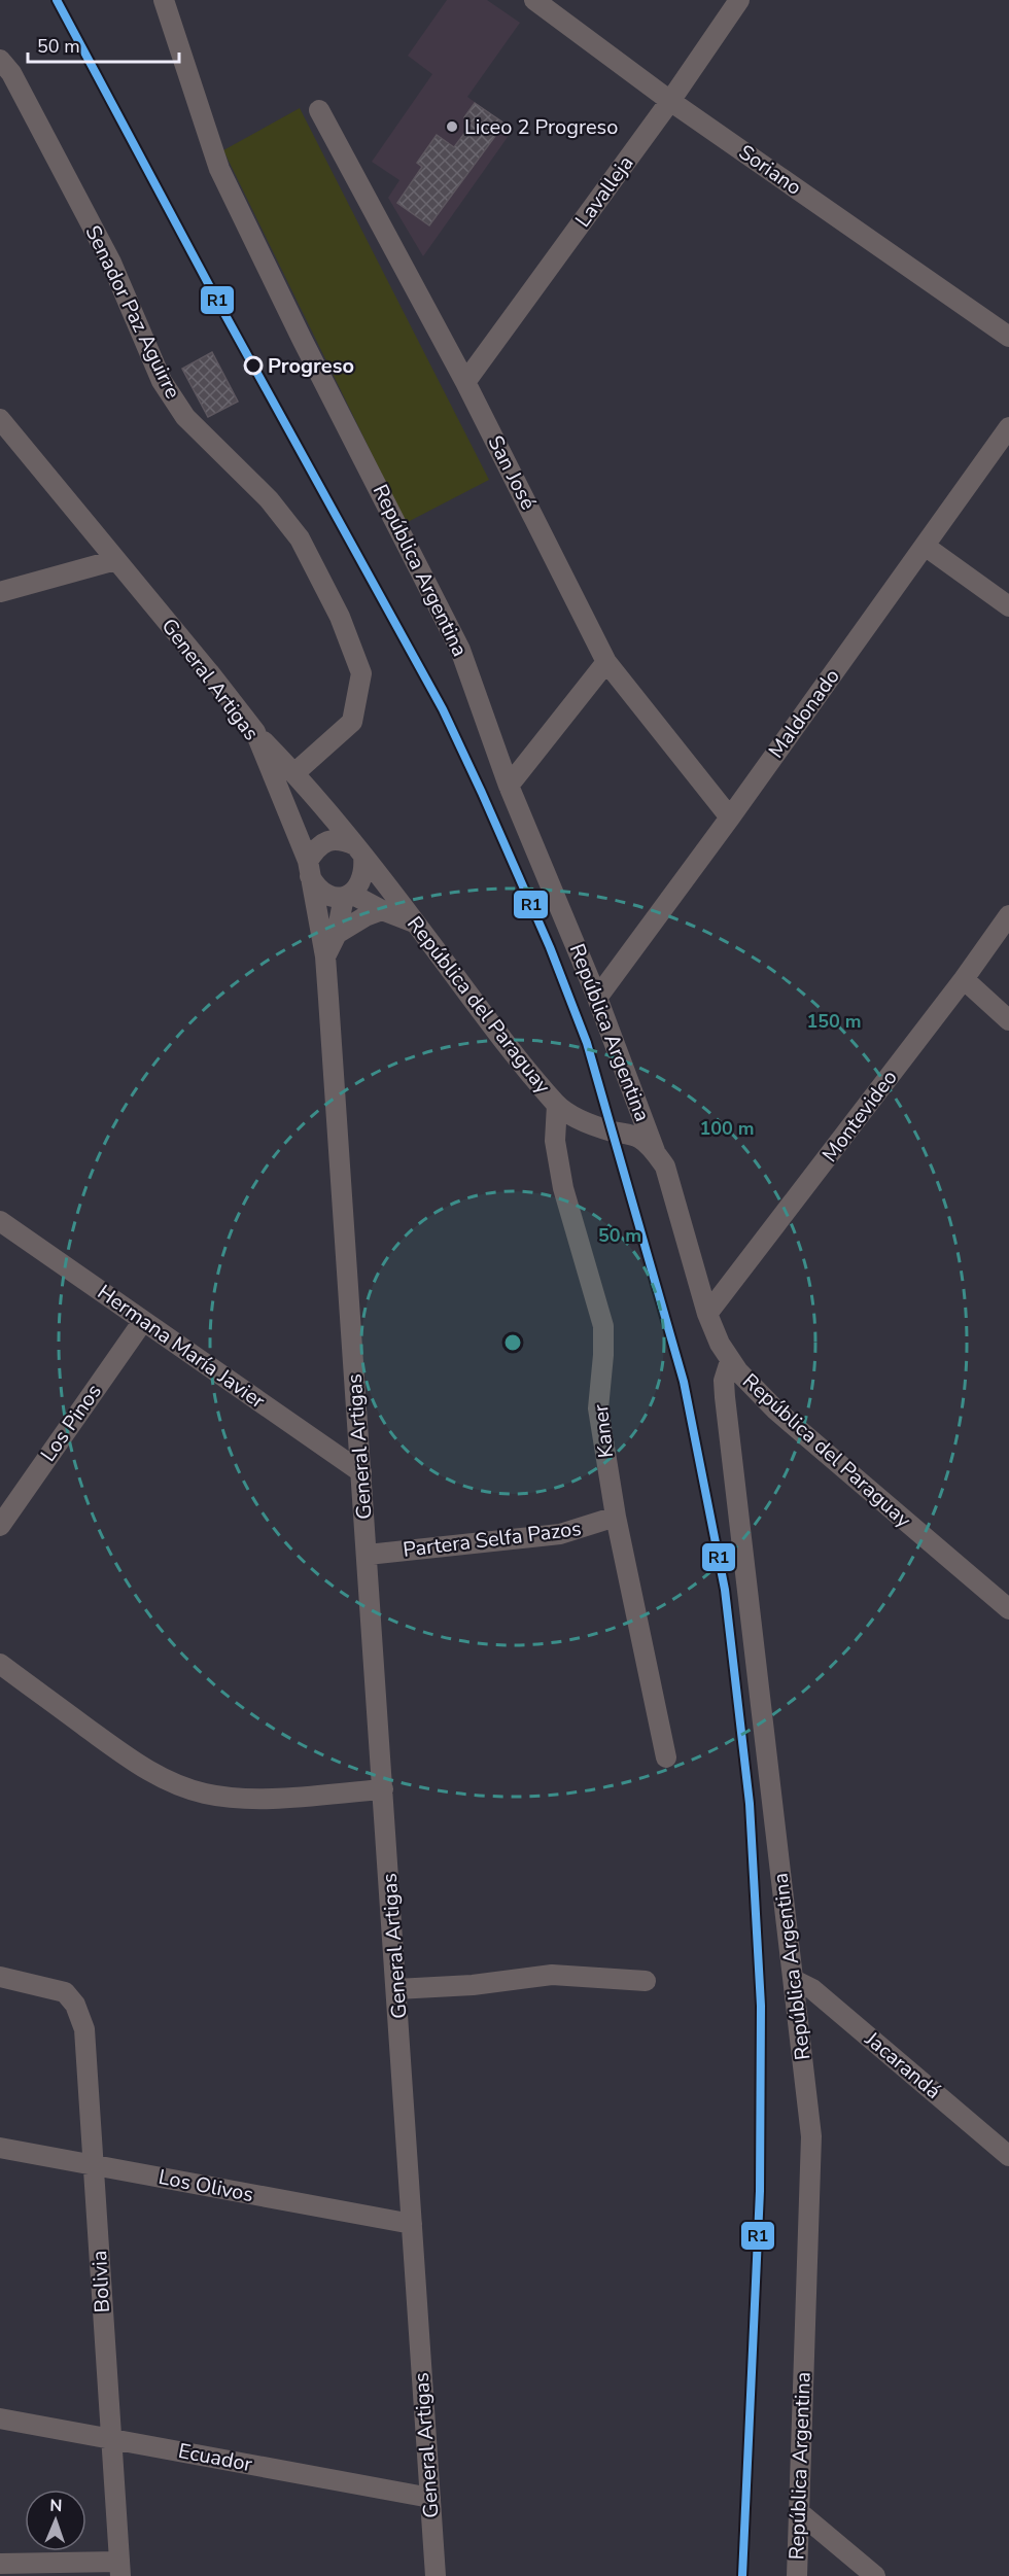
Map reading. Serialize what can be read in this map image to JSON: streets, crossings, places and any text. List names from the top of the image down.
{
  "streets": {
    "street": [
      "Soriano",
      "Lavalleja",
      "Senador Paz Aguirre",
      "San José",
      "República Argentina",
      "General Artigas",
      "Maldonado",
      "República del Paraguay",
      "Montevideo",
      "Hermana María Javier",
      "Los Pinos",
      "Kaner",
      "Partera Selfa Pazos",
      "Jacarandá",
      "Los Olivos",
      "Bolivia",
      "Ecuador"
    ]
  },
  "crossings": [
    ["Soriano", "Lavalleja"],
    ["Lavalleja", "San José"],
    ["Senador Paz Aguirre", "República del Paraguay"],
    ["San José", "Maldonado"],
    ["República Argentina", "Maldonado"],
    ["República Argentina", "República del Paraguay"],
    ["República Argentina", "Jacarandá"],
    ["General Artigas", "República del Paraguay"],
    ["General Artigas", "Hermana María Javier"],
    ["General Artigas", "Partera Selfa Pazos"],
    ["General Artigas", "Los Olivos"],
    ["General Artigas", "Ecuador"],
    ["República del Paraguay", "Montevideo"],
    ["República del Paraguay", "Kaner"],
    ["Hermana María Javier", "Los Pinos"],
    ["Kaner", "Partera Selfa Pazos"],
    ["Los Olivos", "Bolivia"],
    ["Bolivia", "Ecuador"]
  ],
  "places": ["Liceo 2 Progreso", "Progreso"],
  "lines": ["transit line R1"],
  "scale_bar": "50 m",
  "north": "top",
  "rings": ["150 m", "100 m", "50 m"]
}
